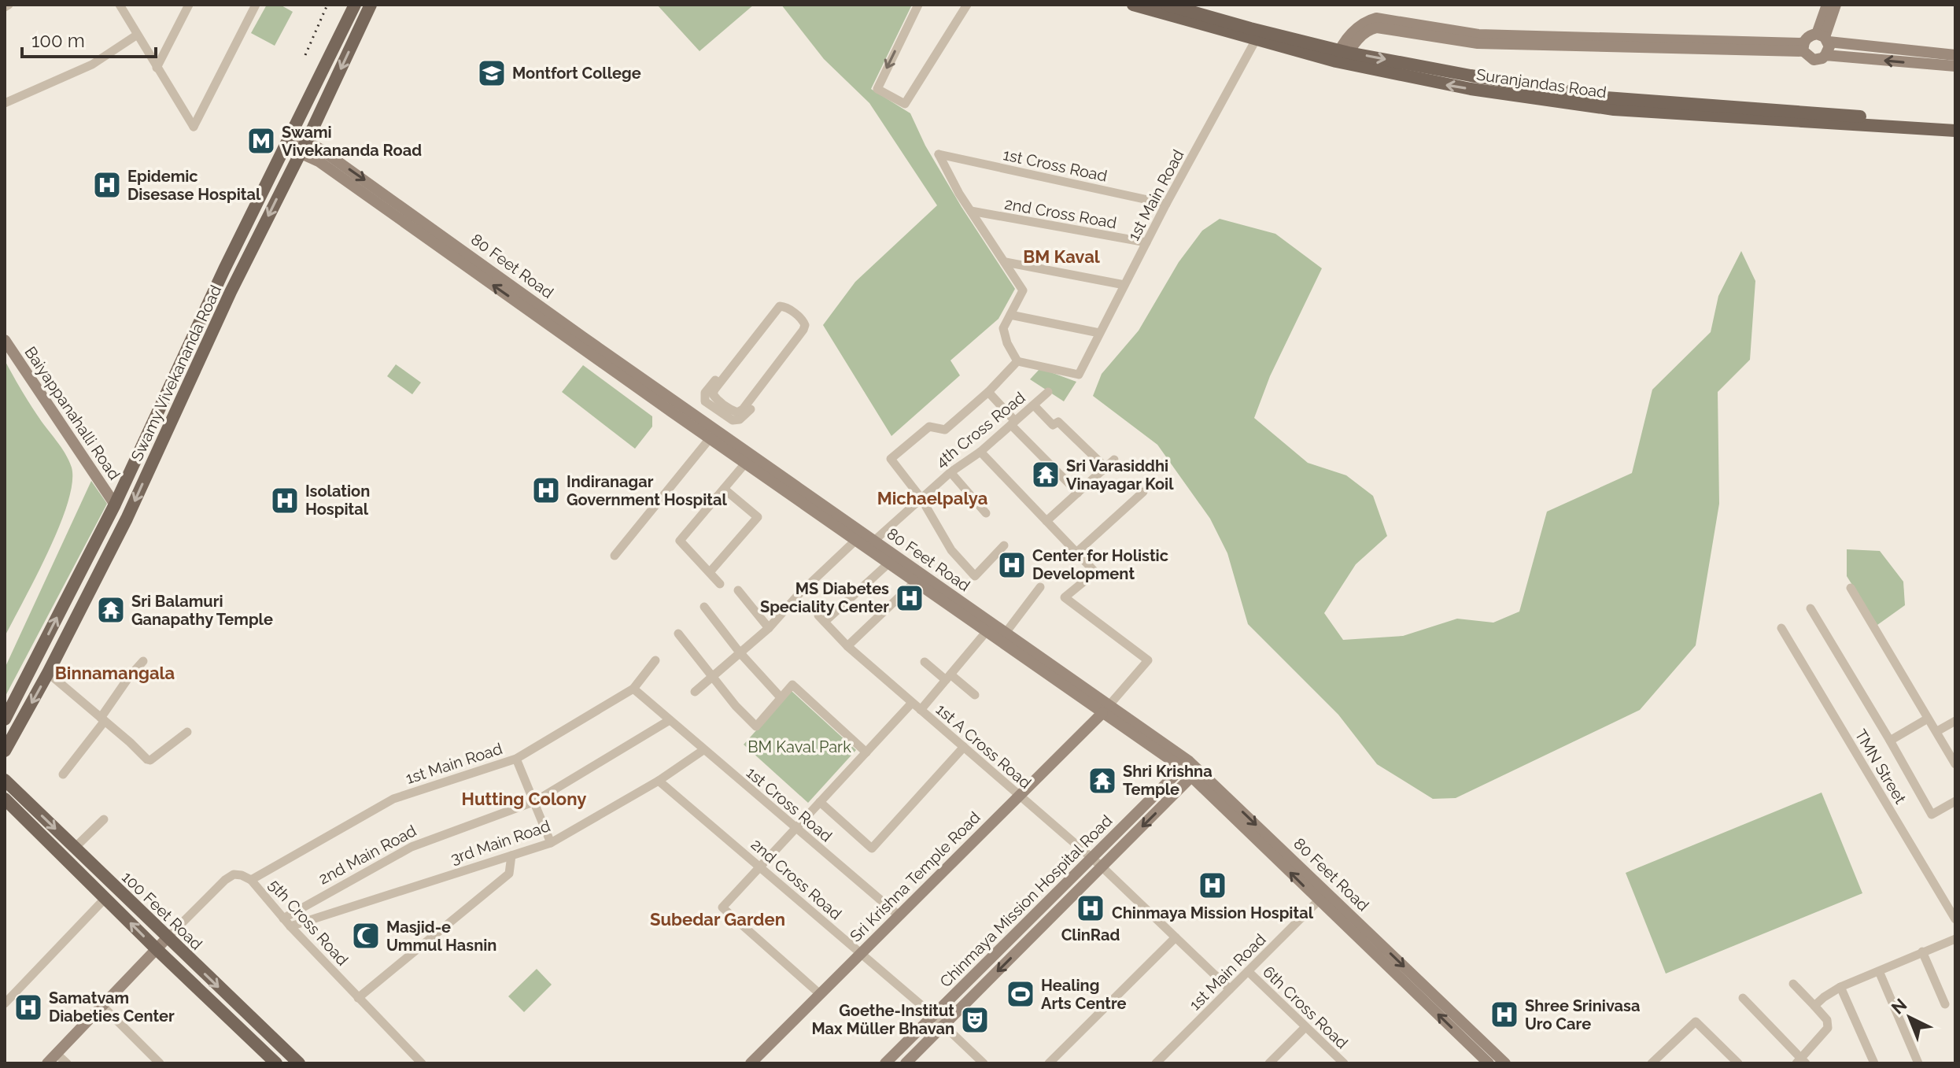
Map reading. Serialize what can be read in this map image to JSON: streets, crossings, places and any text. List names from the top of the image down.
{
  "streets": {
    "main road": [
      "Suranjandas Road",
      "80 Feet Road",
      "Swamy Vivekananda Road",
      "Baiyappanahalli Road",
      "Sri Krishna Temple Road",
      "Chinmaya Mission Hospital Road",
      "100 Feet Road"
    ],
    "street": [
      "1st Cross Road",
      "1st Main Road",
      "2nd Cross Road",
      "4th Cross Road",
      "1st A Cross Road",
      "TMN Street",
      "3rd Main Road",
      "2nd Main Road",
      "5th Cross Road",
      "6th Cross Road"
    ]
  },
  "crossings": [
    ["Suranjandas Road", "1st Main Road"],
    ["1st Cross Road", "1st Main Road"],
    ["1st Cross Road", "2nd Cross Road"],
    ["1st Cross Road", "3rd Main Road"],
    ["1st Cross Road", "2nd Main Road"],
    ["1st Cross Road", "Sri Krishna Temple Road"],
    ["1st Main Road", "2nd Cross Road"],
    ["1st Main Road", "80 Feet Road"],
    ["1st Main Road", "5th Cross Road"],
    ["1st Main Road", "6th Cross Road"],
    ["2nd Cross Road", "3rd Main Road"],
    ["2nd Cross Road", "Sri Krishna Temple Road"],
    ["2nd Cross Road", "Chinmaya Mission Hospital Road"],
    ["80 Feet Road", "Swamy Vivekananda Road"],
    ["80 Feet Road", "4th Cross Road"],
    ["80 Feet Road", "1st A Cross Road"],
    ["80 Feet Road", "Sri Krishna Temple Road"],
    ["80 Feet Road", "Chinmaya Mission Hospital Road"],
    ["Swamy Vivekananda Road", "Baiyappanahalli Road"],
    ["1st A Cross Road", "Sri Krishna Temple Road"],
    ["1st A Cross Road", "Chinmaya Mission Hospital Road"],
    ["3rd Main Road", "5th Cross Road"],
    ["2nd Main Road", "5th Cross Road"],
    ["100 Feet Road", "5th Cross Road"]
  ],
  "districts": [
    "BM Kaval",
    "Michaelpalya",
    "Binnamangala",
    "Hutting Colony",
    "Subedar Garden"
  ],
  "parks": ["BM Kaval Park"],
  "places": {
    "school or university": ["Montfort College"],
    "metro station": ["Swami Vivekananda Road"],
    "hospital": [
      "Epidemic Disesase Hospital",
      "Indiranagar Government Hospital",
      "Isolation Hospital",
      "Center for Holistic Development",
      "MS Diabetes Speciality Center",
      "Chinmaya Mission Hospital",
      "ClinRad",
      "Samatvam Diabeties Center",
      "Shree Srinivasa Uro Care"
    ],
    "temple": ["Sri Varasiddhi Vinayagar Koil", "Sri Balamuri Ganapathy Temple", "Shri Krishna Temple"],
    "mosque": ["Masjid-e Ummul Hasnin"],
    "sports": ["Healing Arts Centre"],
    "theatre": ["Goethe-Institut Max Müller Bhavan"]
  },
  "scale_bar": "100 m",
  "north": "top left"
}
